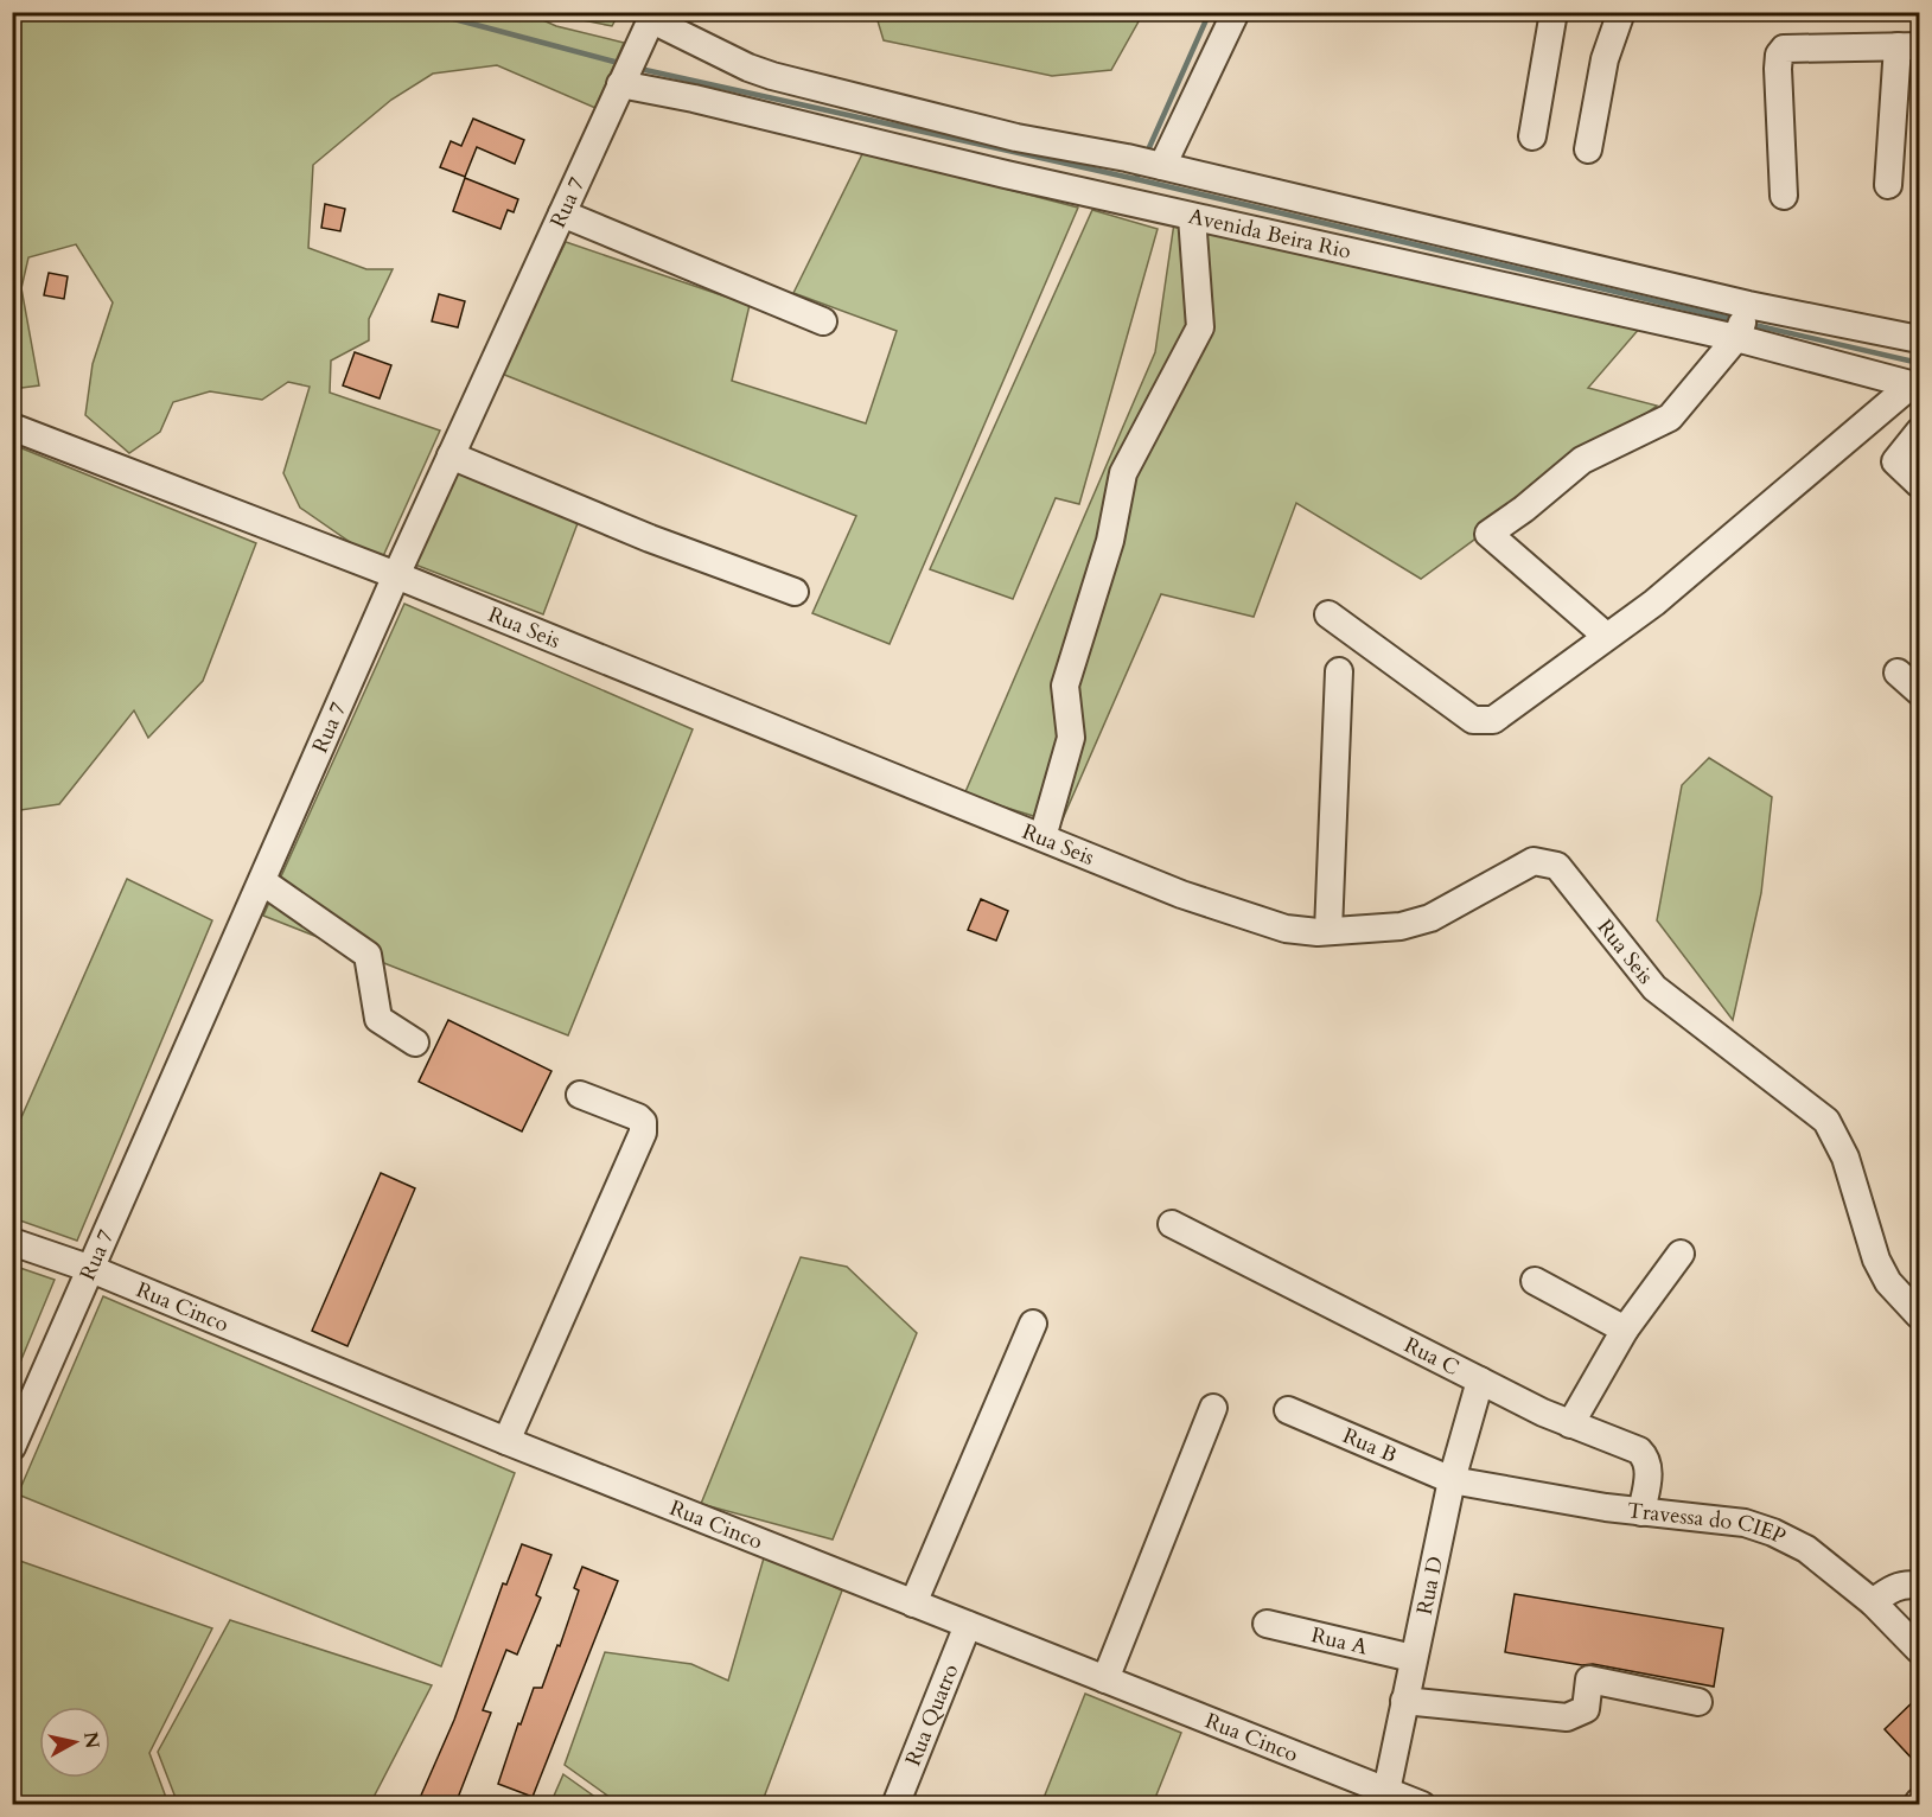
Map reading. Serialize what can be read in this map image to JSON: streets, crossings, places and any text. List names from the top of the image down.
{
  "streets": {
    "street": [
      "Rua 7",
      "Avenida Beira Rio",
      "Rua Seis",
      "Rua Cinco",
      "Rua C",
      "Rua B",
      "Travessa do CIEP",
      "Rua D",
      "Rua A",
      "Rua Quatro"
    ]
  },
  "crossings": [
    ["Rua 7", "Avenida Beira Rio"],
    ["Rua 7", "Rua Seis"],
    ["Rua 7", "Rua Cinco"],
    ["Rua Cinco", "Rua D"],
    ["Rua Cinco", "Rua Quatro"],
    ["Rua C", "Travessa do CIEP"],
    ["Rua C", "Rua D"],
    ["Rua B", "Travessa do CIEP"],
    ["Rua B", "Rua D"],
    ["Travessa do CIEP", "Rua D"],
    ["Rua D", "Rua A"]
  ],
  "north": "right"
}
